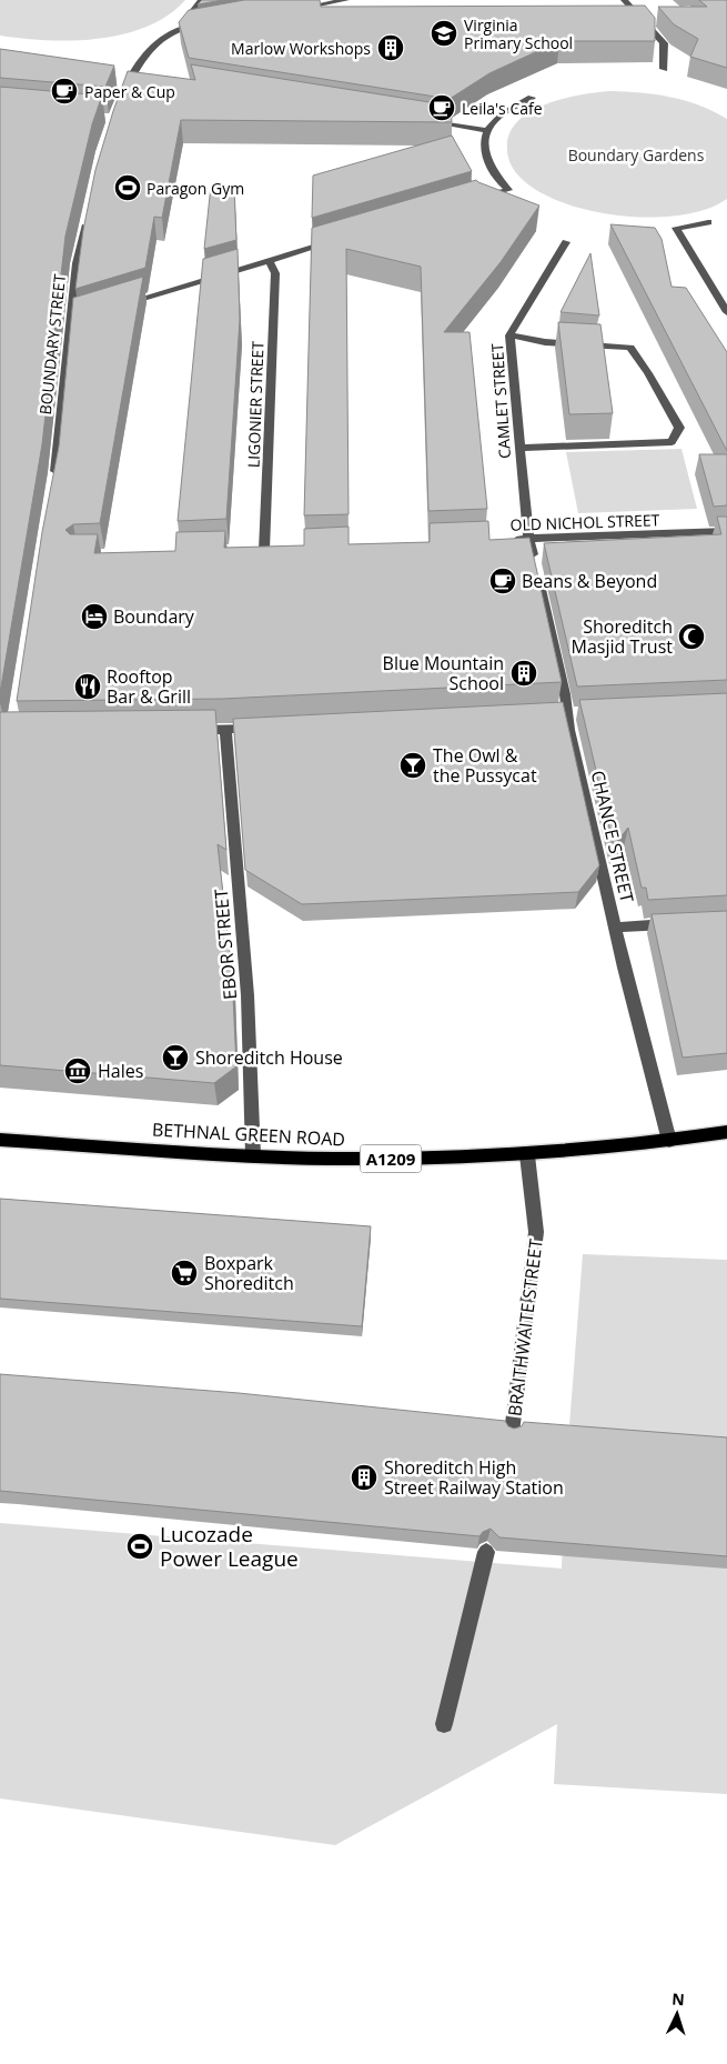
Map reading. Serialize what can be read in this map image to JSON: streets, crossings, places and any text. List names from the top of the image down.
{
  "streets": {
    "main road": ["BETHNAL GREEN ROAD", "A1209"],
    "street": [
      "BOUNDARY STREET",
      "CAMLET STREET",
      "LIGONIER STREET",
      "OLD NICHOL STREET",
      "CHANCE STREET",
      "EBOR STREET",
      "BRAITHWAITE STREET"
    ]
  },
  "crossings": [
    ["CAMLET STREET", "OLD NICHOL STREET"],
    ["CAMLET STREET", "CHANCE STREET"],
    ["OLD NICHOL STREET", "CHANCE STREET"],
    ["CHANCE STREET", "BETHNAL GREEN ROAD"],
    ["EBOR STREET", "BETHNAL GREEN ROAD"],
    ["BETHNAL GREEN ROAD", "BRAITHWAITE STREET"]
  ],
  "parks": ["Boundary Gardens"],
  "places": {
    "school or university": ["Virginia Primary School"],
    "building": ["Marlow Workshops", "Blue Mountain School", "Shoreditch High Street Railway Station"],
    "cafe": ["Paper & Cup", "Leila's Cafe", "Beans & Beyond"],
    "sports": ["Paragon Gym", "Lucozade Power League"],
    "hotel": ["Boundary"],
    "mosque": ["Shoreditch Masjid Trust"],
    "restaurant": ["Rooftop Bar & Grill"],
    "bar": ["The Owl & the Pussycat", "Shoreditch House"],
    "museum": ["Hales"],
    "supermarket": ["Boxpark Shoreditch"]
  },
  "north": "top"
}
